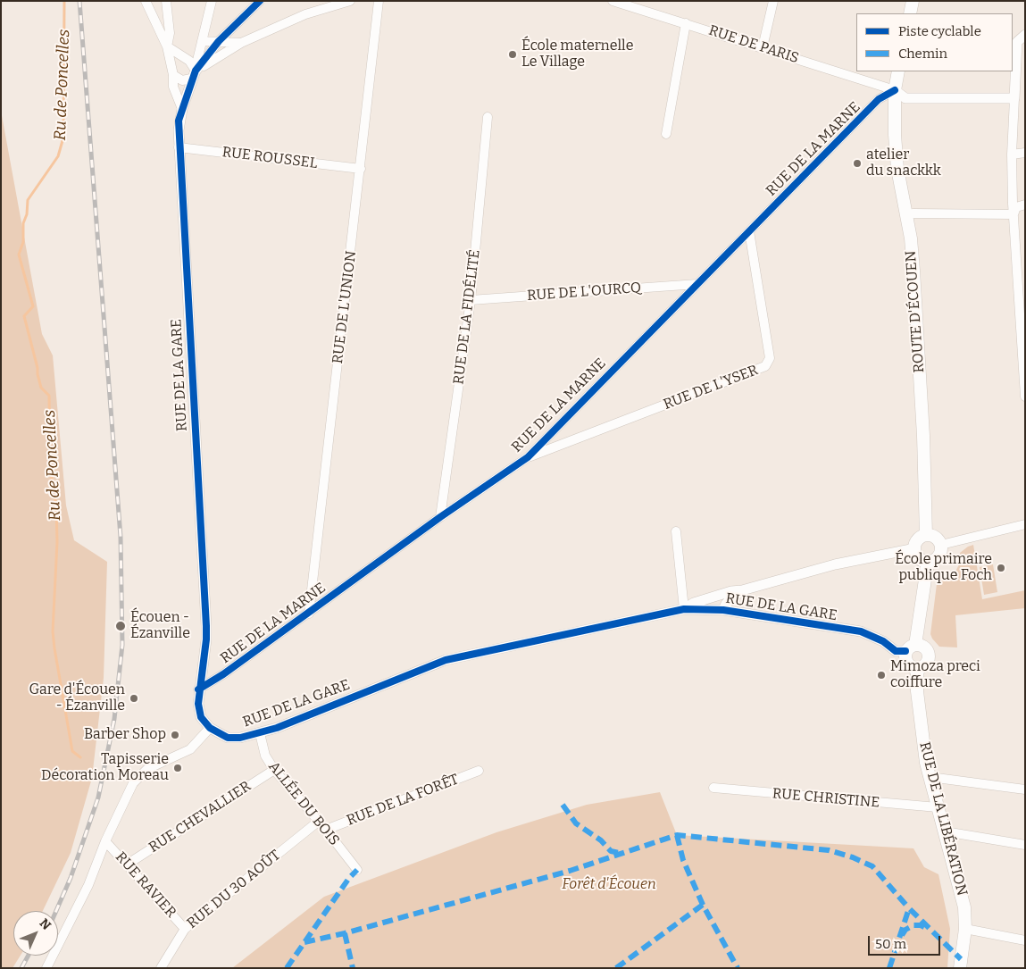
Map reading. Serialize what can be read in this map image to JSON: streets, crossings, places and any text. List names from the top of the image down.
{
  "streets": {
    "main road": ["ROUTE D'ÉCOUEN", "RUE DE LA LIBÉRATION"],
    "street": [
      "RUE DE PARIS",
      "RUE DE LA MARNE",
      "RUE ROUSSEL",
      "RUE DE L'OURCQ",
      "RUE DE L'UNION",
      "RUE DE LA FIDÉLITÉ",
      "RUE DE LA GARE",
      "RUE DE L'YSER",
      "RUE CHRISTINE",
      "RUE DE LA FORÊT",
      "ALLÉE DU BOIS",
      "RUE CHEVALLIER",
      "RUE RAVIER",
      "RUE DU 30 AOÛT"
    ]
  },
  "crossings": [
    ["RUE DE PARIS", "RUE DE LA MARNE"],
    ["RUE DE PARIS", "ROUTE D'ÉCOUEN"],
    ["RUE DE LA MARNE", "RUE DE L'OURCQ"],
    ["RUE DE LA MARNE", "RUE DE L'UNION"],
    ["RUE DE LA MARNE", "ROUTE D'ÉCOUEN"],
    ["RUE DE LA MARNE", "RUE DE LA FIDÉLITÉ"],
    ["RUE DE LA MARNE", "RUE DE LA GARE"],
    ["RUE DE LA MARNE", "RUE DE L'YSER"],
    ["RUE ROUSSEL", "RUE DE L'UNION"],
    ["RUE ROUSSEL", "RUE DE LA GARE"],
    ["RUE DE L'OURCQ", "RUE DE LA FIDÉLITÉ"],
    ["RUE DE LA GARE", "ALLÉE DU BOIS"],
    ["RUE DE LA GARE", "RUE DE LA LIBÉRATION"],
    ["RUE CHRISTINE", "RUE DE LA LIBÉRATION"],
    ["RUE DE LA FORÊT", "ALLÉE DU BOIS"],
    ["ALLÉE DU BOIS", "RUE CHEVALLIER"],
    ["ALLÉE DU BOIS", "RUE DU 30 AOÛT"],
    ["RUE CHEVALLIER", "RUE RAVIER"],
    ["RUE RAVIER", "RUE DU 30 AOÛT"]
  ],
  "water": ["Ru de Poncelles"],
  "parks": ["Forêt d'Écouen"],
  "places": [
    "École maternelle Le Village",
    "atelier du snackkk",
    "École primaire publique Foch",
    "Écouen - Ézanville",
    "Mimoza preci coiffure",
    "Gare d'Écouen - Ézanville",
    "Barber Shop",
    "Tapisserie Décoration Moreau"
  ],
  "legend": ["Piste cyclable", "Chemin"],
  "scale_bar": "50 m",
  "north": "top right"
}
